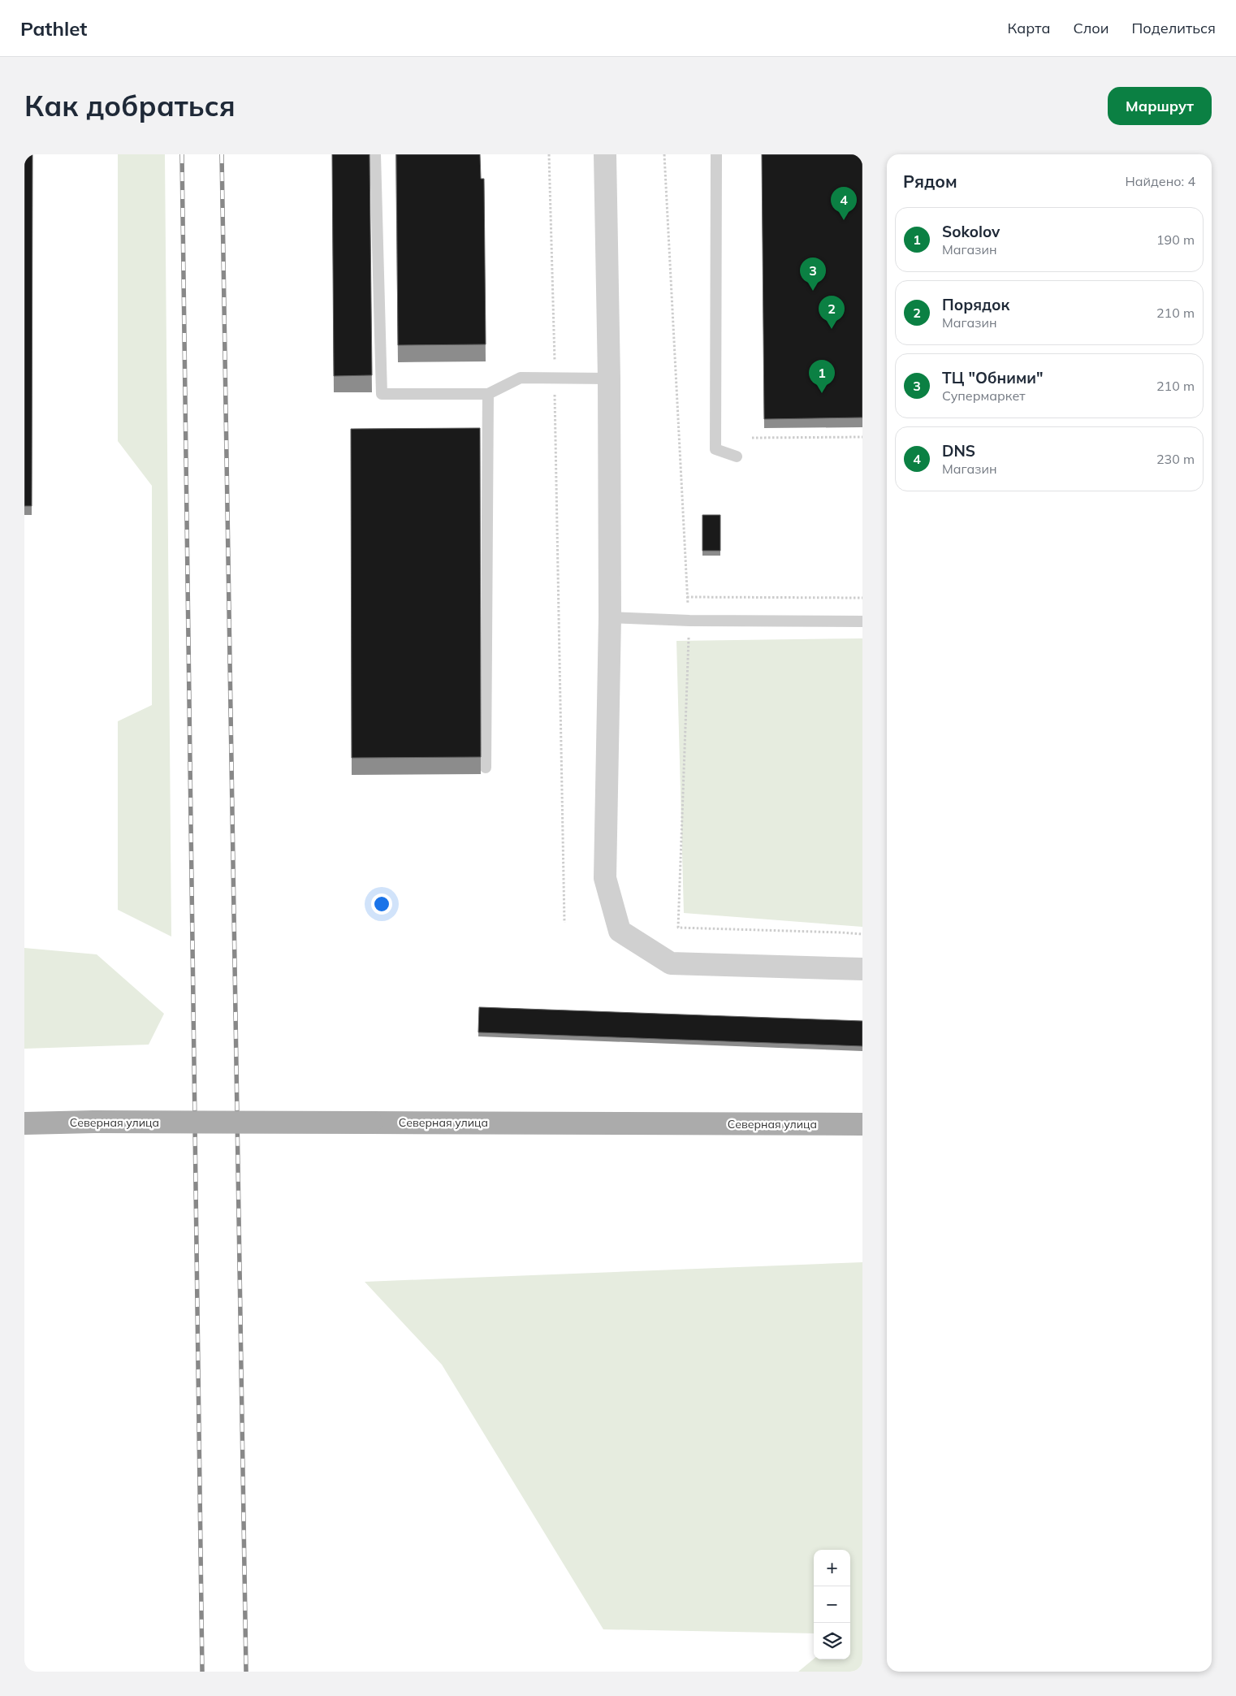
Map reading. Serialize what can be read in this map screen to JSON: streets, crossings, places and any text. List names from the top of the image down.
{
  "streets": {
    "main road": ["Северная улица"]
  },
  "page": {
    "header": "Pathlet",
    "nav": ["Карта", "Слои", "Поделиться"],
    "buttons": "Маршрут",
    "title": "Как добраться",
    "heading": ["Рядом", "Найдено: 4"],
    "pins": [
      "4",
      "3",
      "2",
      "1"
    ],
    "list": [
      {
        "mark": "1",
        "name": "Sokolov",
        "note": "Магазин",
        "value": "190 m"
      },
      {
        "mark": "2",
        "name": "Порядок",
        "note": "Магазин",
        "value": "210 m"
      },
      {
        "mark": "3",
        "name": "ТЦ \"Обними\"",
        "note": "Супермаркет",
        "value": "210 m"
      },
      {
        "mark": "4",
        "name": "DNS",
        "note": "Магазин",
        "value": "230 m"
      }
    ],
    "map_buttons": ["+", "−"]
  }
}
